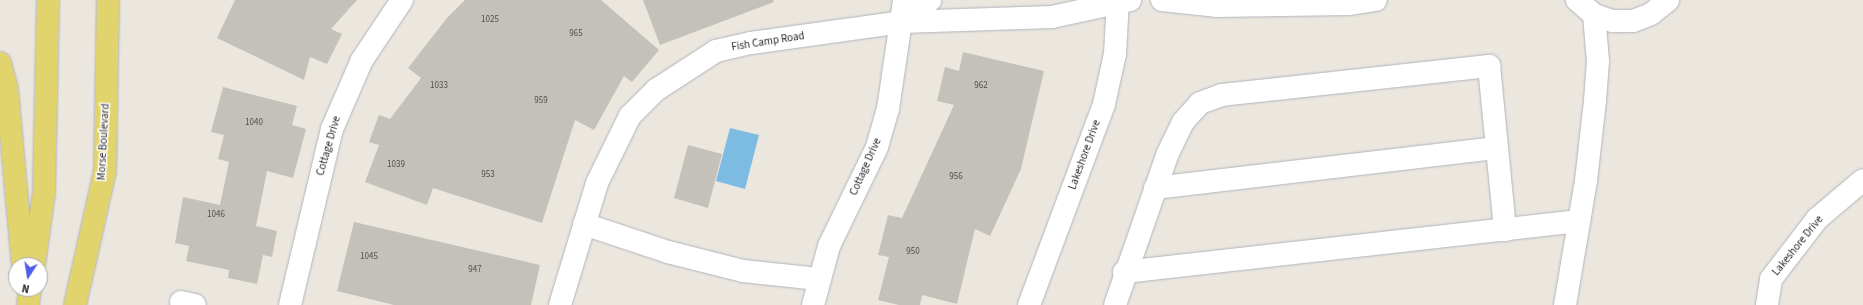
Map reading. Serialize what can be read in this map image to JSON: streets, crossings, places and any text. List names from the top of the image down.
{
  "streets": {
    "main road": ["Morse Boulevard"],
    "street": ["Fish Camp Road", "Cottage Drive", "Lakeshore Drive"]
  },
  "crossings": [
    ["Fish Camp Road", "Cottage Drive"],
    ["Fish Camp Road", "Lakeshore Drive"]
  ],
  "house_numbers": [
    "1025",
    "965",
    "1033",
    "962",
    "959",
    "1040",
    "1039",
    "953",
    "956",
    "1046",
    "950",
    "1045",
    "947"
  ],
  "north": "bottom"
}
